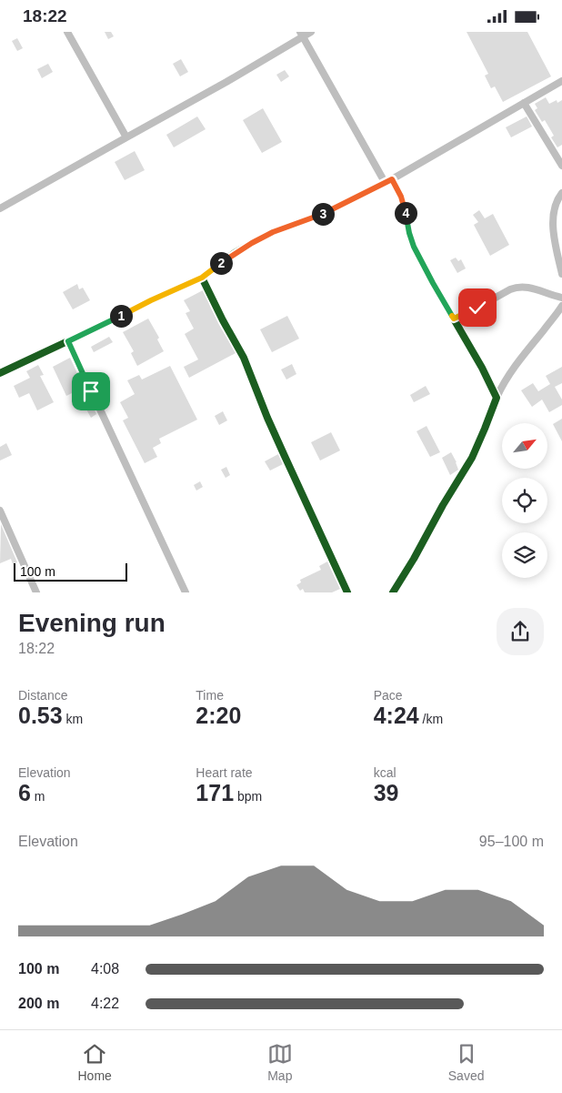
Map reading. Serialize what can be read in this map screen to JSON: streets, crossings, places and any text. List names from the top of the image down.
{
  "scale_bar": "100 m",
  "north": "top right",
  "page": {
    "status": "18:22",
    "pins": [
      "4",
      "3",
      "2",
      "1"
    ],
    "scale": "100 m",
    "heading": ["Evening run", "18:22"],
    "stats": [
      ["Distance", "0.53 km"],
      ["Time", "2:20"],
      ["Pace", "4:24 /km"],
      ["Elevation", "6 m"],
      ["Heart rate", "171 bpm"],
      ["kcal", "39"]
    ],
    "chart": ["Elevation", "95–100 m"],
    "list": [
      {
        "name": "100 m",
        "note": "4:08"
      },
      {
        "name": "200 m",
        "note": "4:22"
      }
    ],
    "tabs": ["Home", "Map", "Saved"]
  }
}
